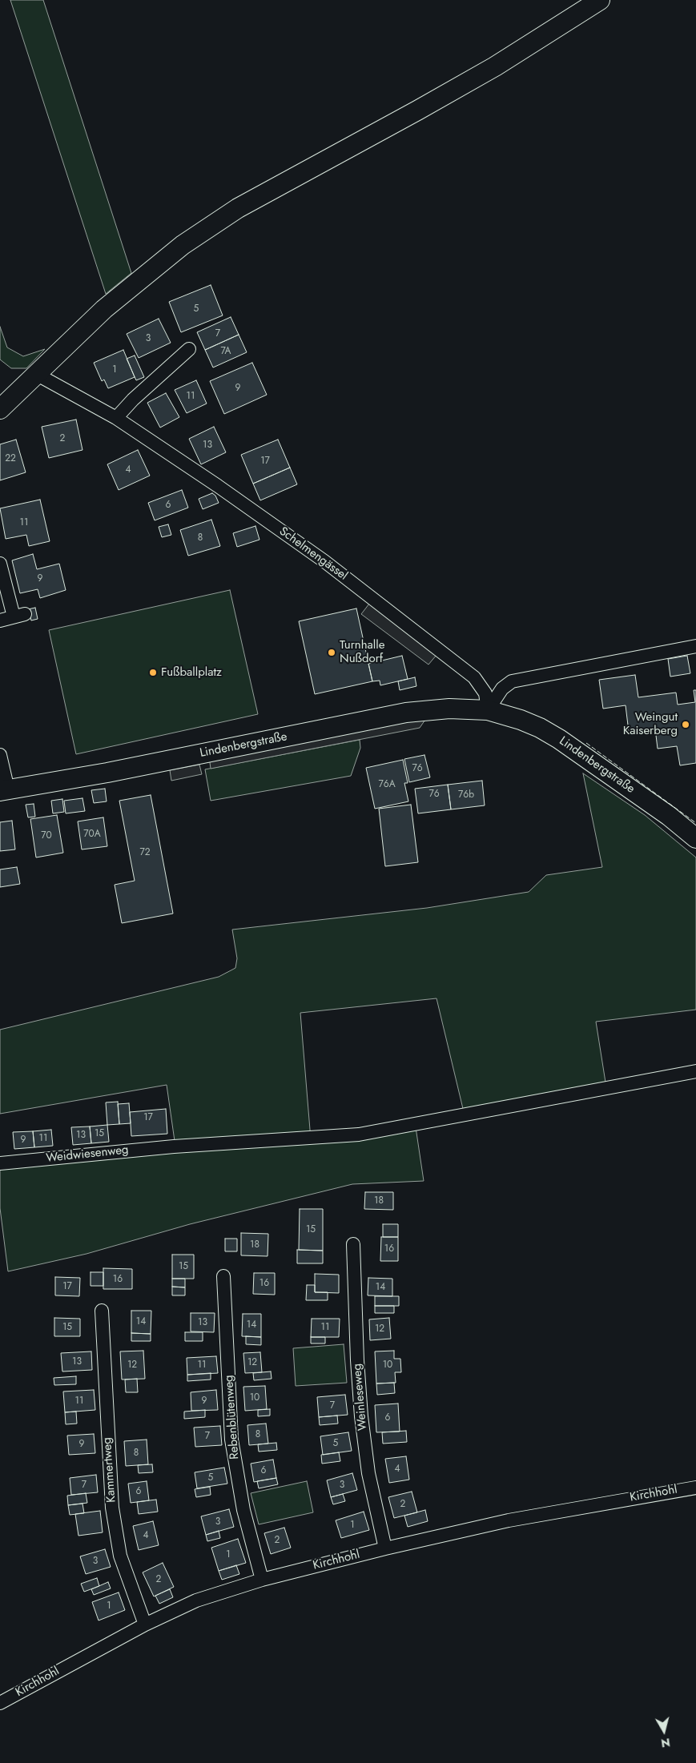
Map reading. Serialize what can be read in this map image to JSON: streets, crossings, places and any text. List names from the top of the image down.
{
  "streets": {
    "main road": ["Lindenbergstraße"],
    "street": [
      "Schelmengässel",
      "Weidwiesenweg",
      "Weinleseweg",
      "Rebenblütenweg",
      "Kammertweg",
      "Kirchhohl"
    ]
  },
  "crossings": [
    ["Schelmengässel", "Lindenbergstraße"],
    ["Weinleseweg", "Kirchhohl"],
    ["Rebenblütenweg", "Kirchhohl"],
    ["Kammertweg", "Kirchhohl"]
  ],
  "places": ["Turnhalle Nußdorf", "Fußballplatz", "Weingut Kaiserberg"],
  "house_numbers": [
    "5",
    "7",
    "3",
    "7A",
    "1",
    "9",
    "11",
    "2",
    "13",
    "22",
    "17",
    "4",
    "6",
    "11",
    "8",
    "9",
    "76",
    "76A",
    "76",
    "76b",
    "70A",
    "70",
    "72",
    "17",
    "15",
    "13",
    "11",
    "9",
    "18",
    "15",
    "18",
    "16",
    "15",
    "16",
    "16",
    "17",
    "14",
    "14",
    "13",
    "14",
    "15",
    "11",
    "12",
    "13",
    "12",
    "12",
    "11",
    "10",
    "10",
    "11",
    "9",
    "7",
    "6",
    "8",
    "7",
    "5",
    "9",
    "8",
    "4",
    "6",
    "5",
    "7",
    "3",
    "6",
    "2",
    "3",
    "1",
    "4",
    "2",
    "1",
    "3",
    "2",
    "1"
  ],
  "north": "bottom"
}
